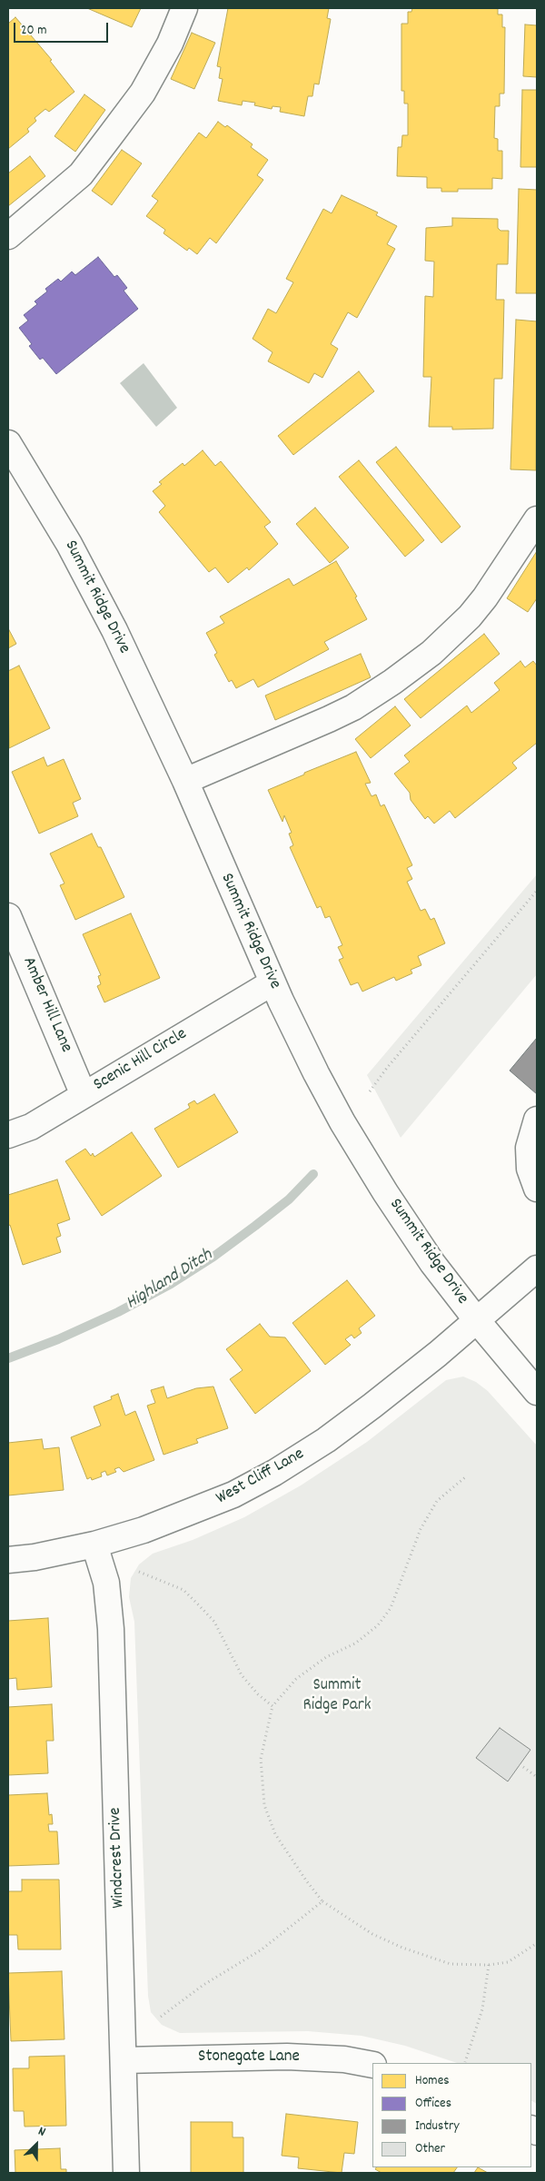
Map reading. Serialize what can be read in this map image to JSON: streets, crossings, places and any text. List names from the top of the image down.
{
  "streets": {
    "street": [
      "Summit Ridge Drive",
      "Amber Hill Lane",
      "Scenic Hill Circle",
      "West Cliff Lane",
      "Windcrest Drive",
      "Stonegate Lane"
    ]
  },
  "crossings": [
    ["Summit Ridge Drive", "Scenic Hill Circle"],
    ["Summit Ridge Drive", "West Cliff Lane"],
    ["Amber Hill Lane", "Scenic Hill Circle"],
    ["West Cliff Lane", "Windcrest Drive"],
    ["Windcrest Drive", "Stonegate Lane"]
  ],
  "water": ["Highland Ditch"],
  "parks": ["Summit Ridge Park"],
  "legend": [
    "Homes",
    "Offices",
    "Industry",
    "Other"
  ],
  "scale_bar": "20 m",
  "north": "top right"
}
